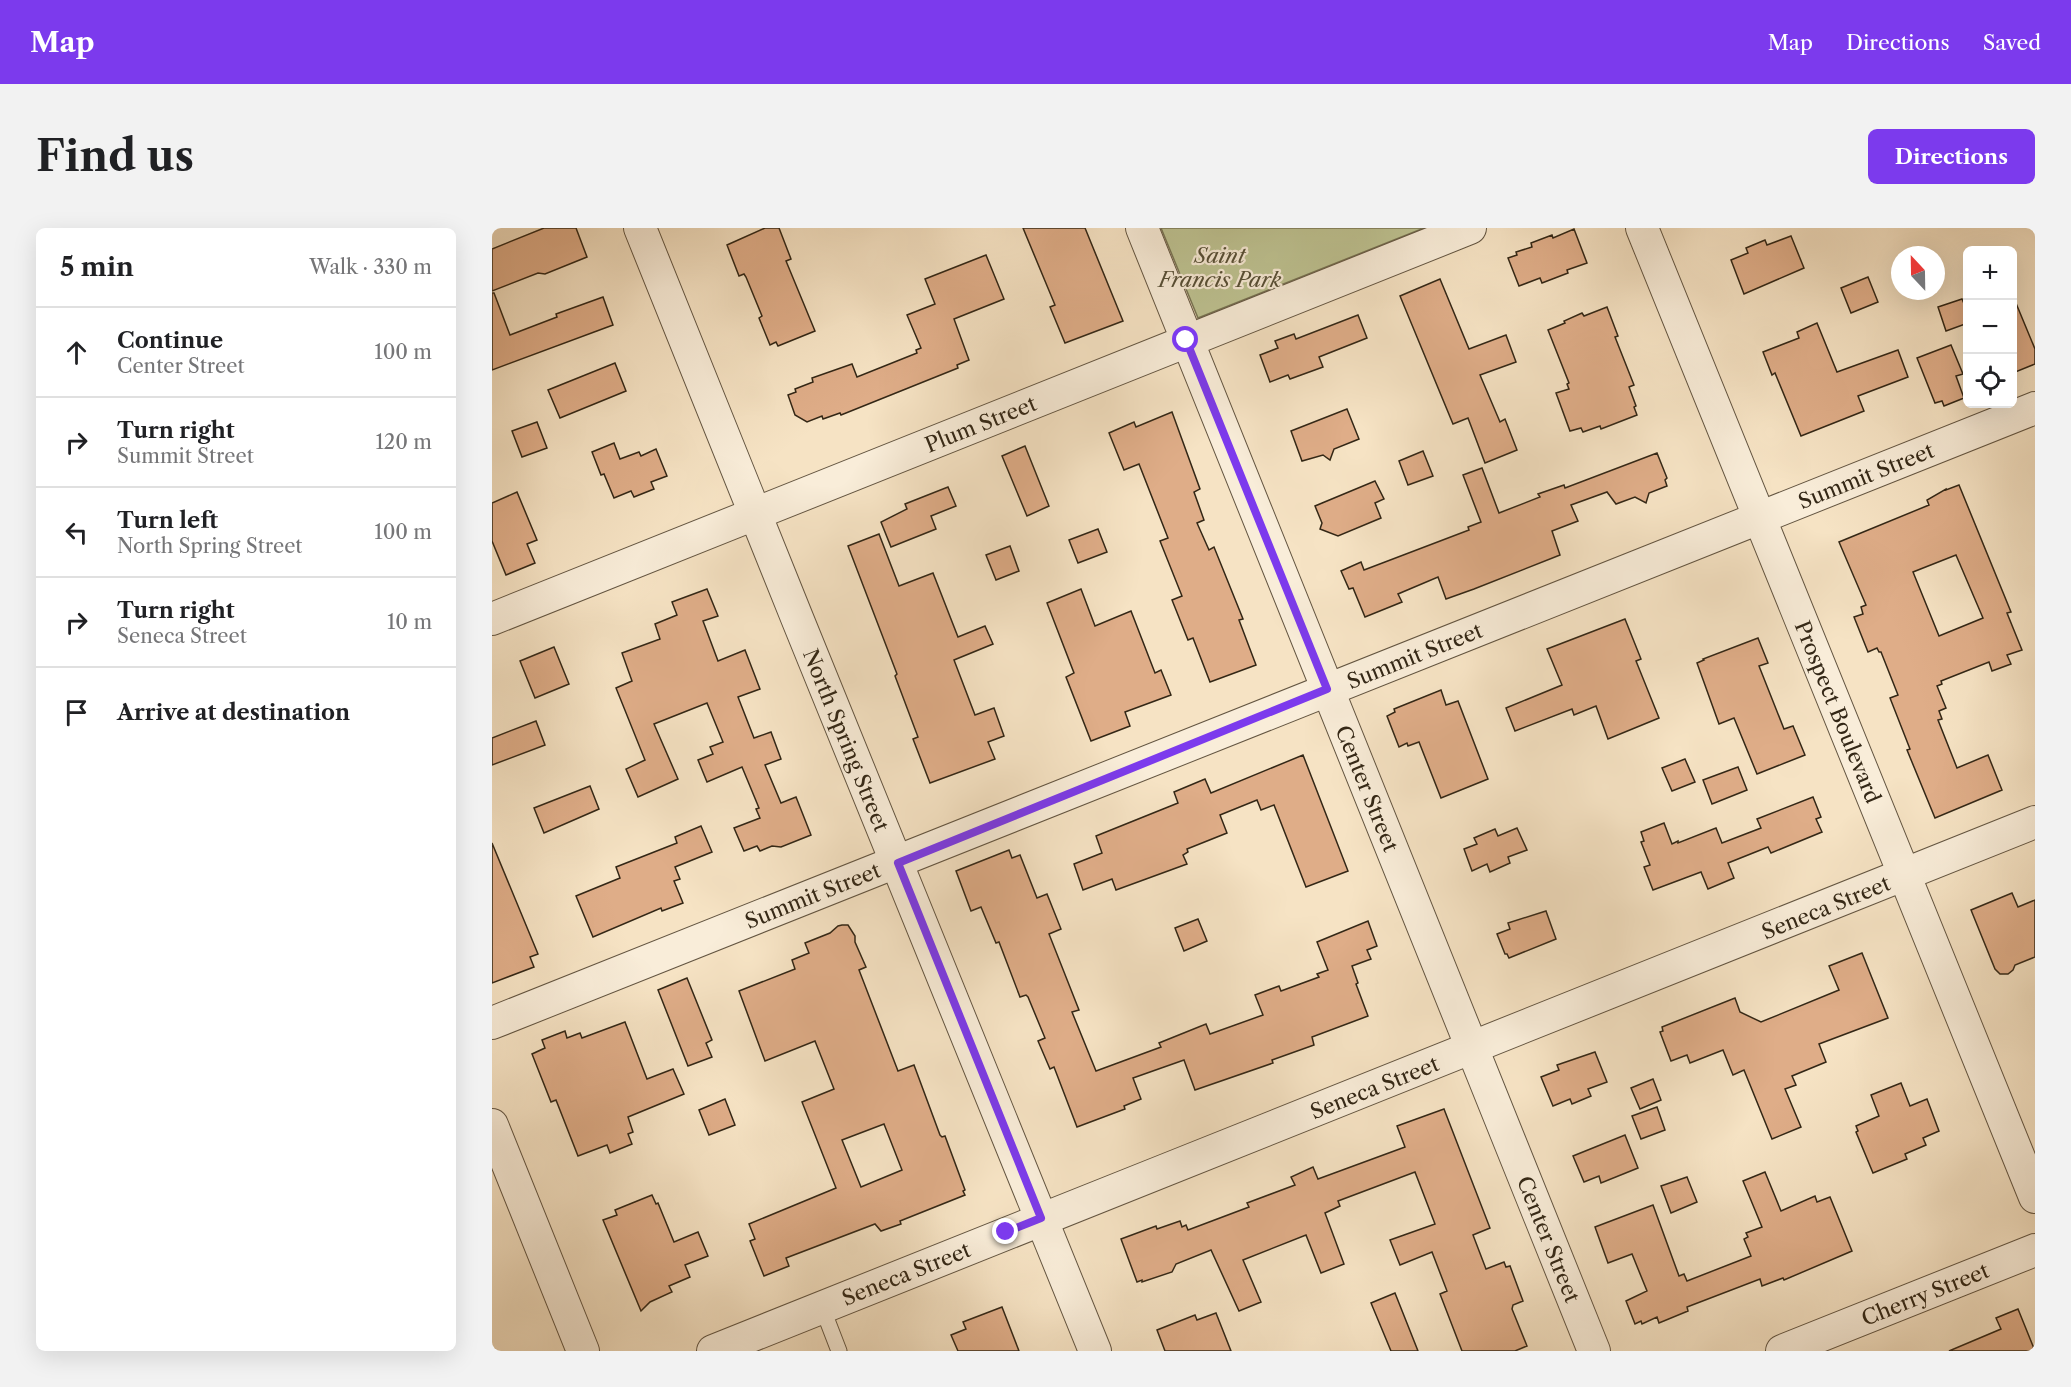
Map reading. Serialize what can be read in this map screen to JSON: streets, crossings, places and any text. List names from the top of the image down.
{
  "streets": {
    "street": [
      "Plum Street",
      "Summit Street",
      "Prospect Boulevard",
      "North Spring Street",
      "Center Street",
      "Seneca Street",
      "Cherry Street"
    ]
  },
  "crossings": [
    ["Plum Street", "North Spring Street"],
    ["Plum Street", "Center Street"],
    ["Summit Street", "Prospect Boulevard"],
    ["Summit Street", "North Spring Street"],
    ["Summit Street", "Center Street"],
    ["Prospect Boulevard", "Seneca Street"],
    ["North Spring Street", "Seneca Street"],
    ["Center Street", "Seneca Street"]
  ],
  "parks": ["Saint Francis Park"],
  "north": "top",
  "page": {
    "header": "Map",
    "nav": ["Map", "Directions", "Saved"],
    "buttons": "Directions",
    "title": "Find us",
    "heading": ["5 min", "Walk · 330 m"],
    "map_buttons": ["+", "−"],
    "list": [
      ["Continue", "Center Street", "100 m"],
      ["Turn right", "Summit Street", "120 m"],
      ["Turn left", "North Spring Street", "100 m"],
      ["Turn right", "Seneca Street", "10 m"],
      "Arrive at destination"
    ]
  }
}
